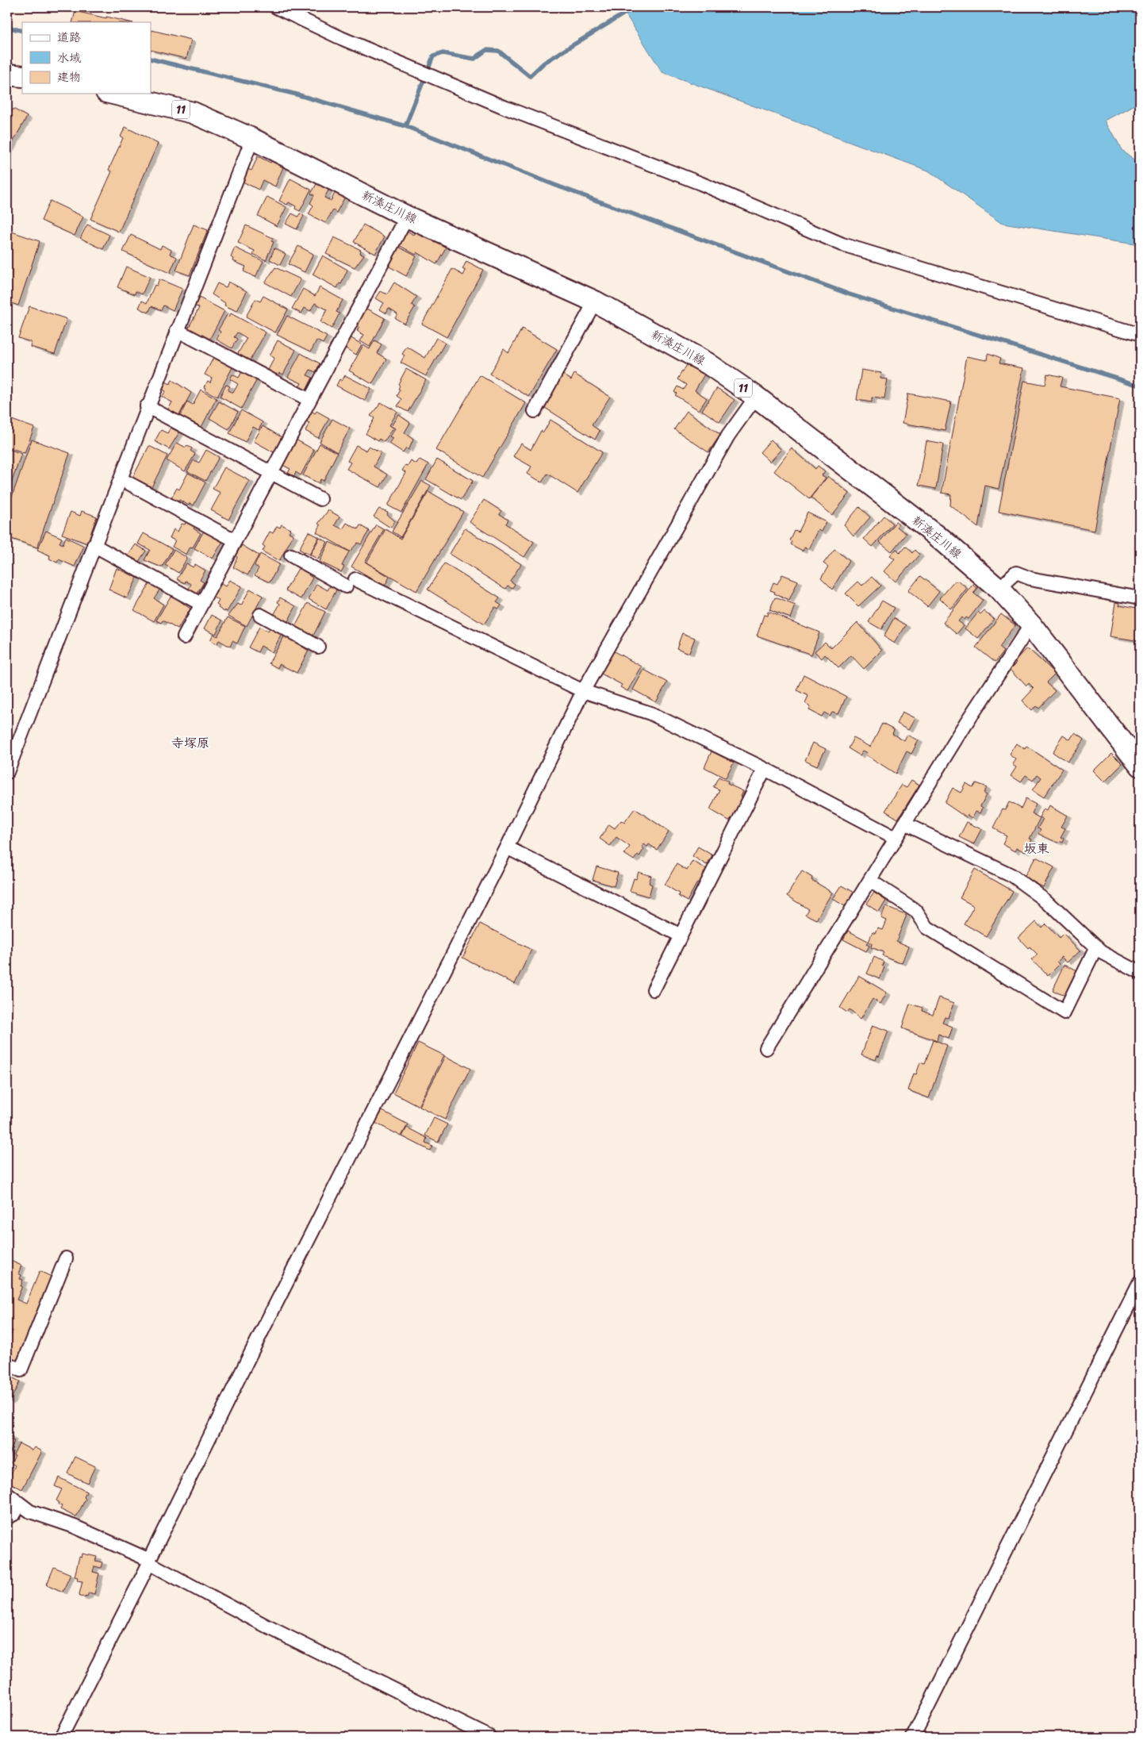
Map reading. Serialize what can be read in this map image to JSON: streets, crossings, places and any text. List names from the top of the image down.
{
  "streets": {
    "main road": ["11", "新湊庄川線"]
  },
  "districts": ["寺塚原", "坂東"],
  "legend": ["道路", "水域", "建物"]
}
